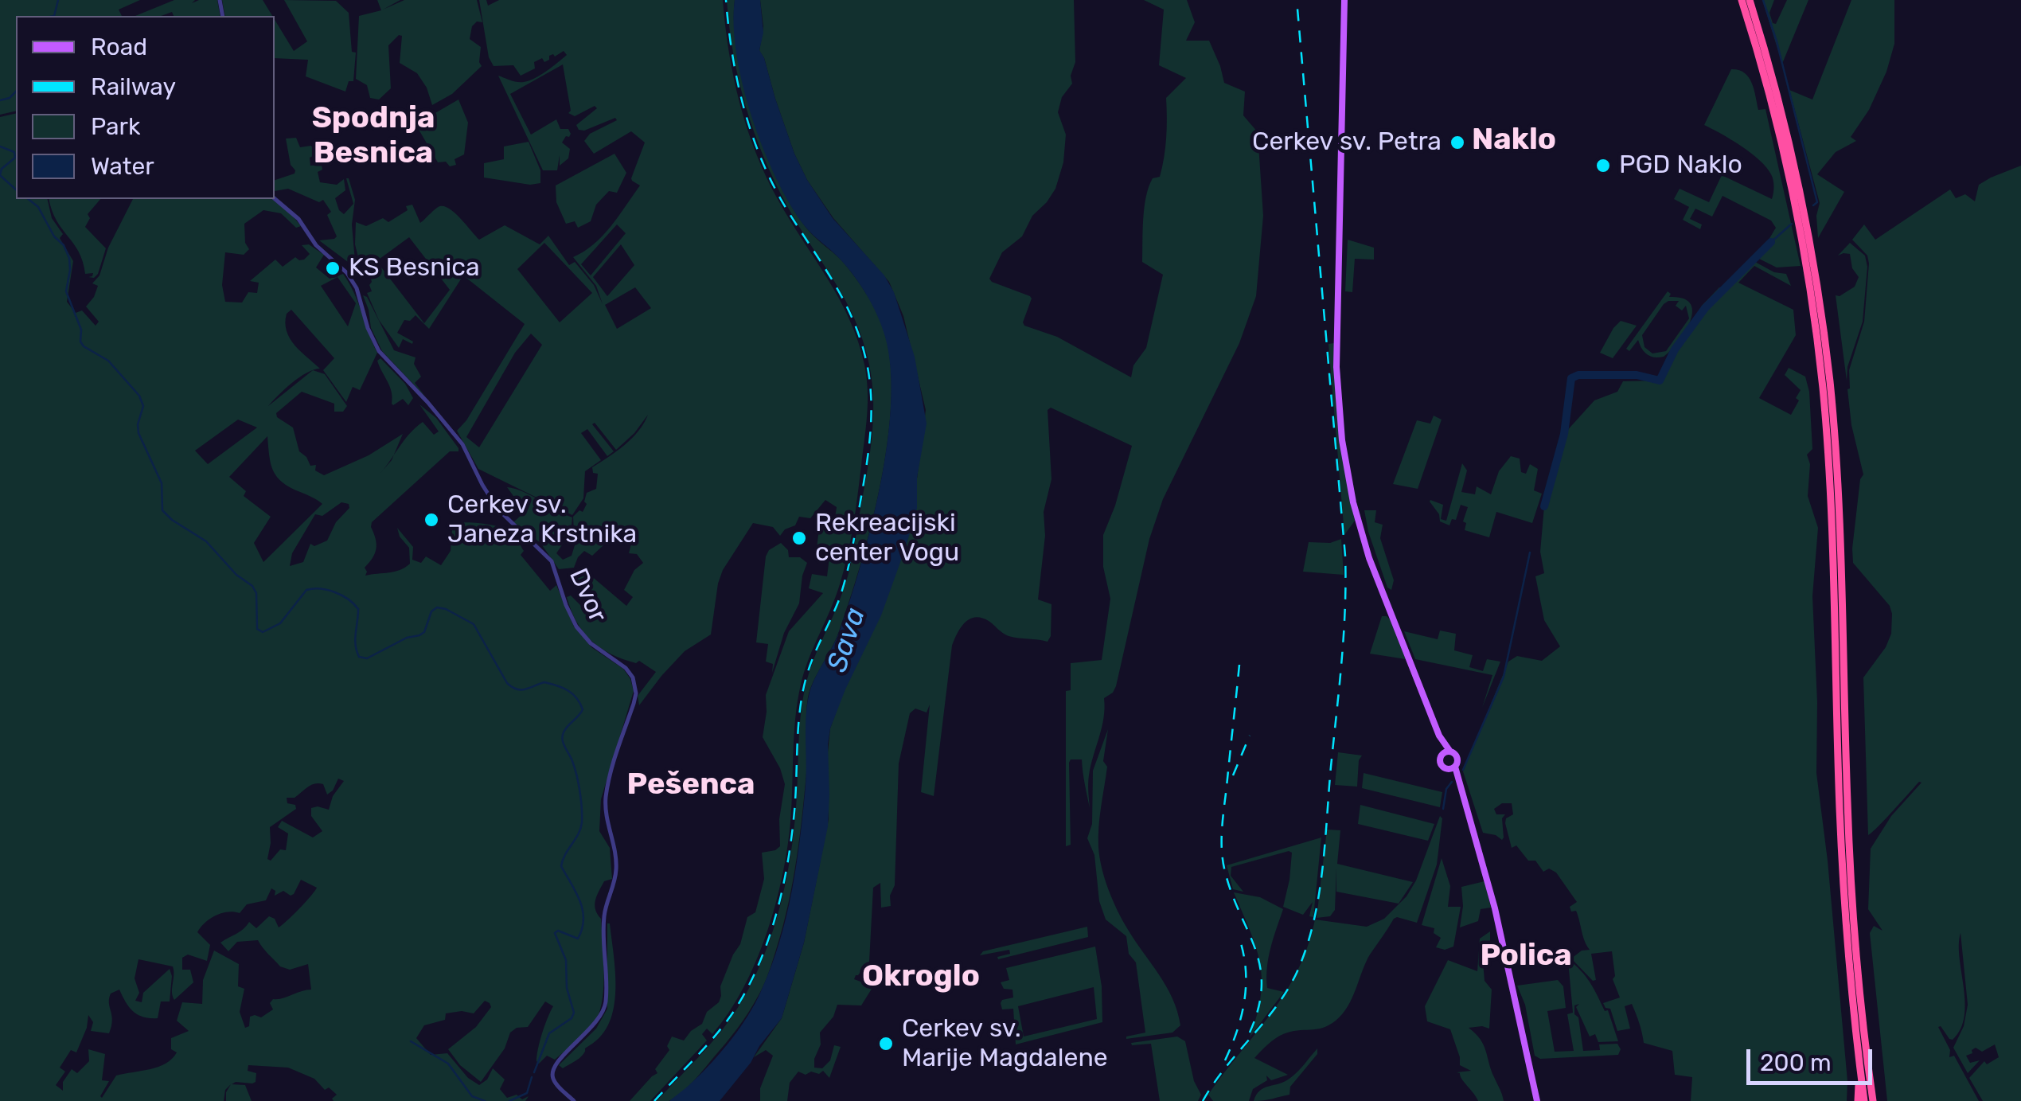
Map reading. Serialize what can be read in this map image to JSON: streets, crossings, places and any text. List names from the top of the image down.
{
  "streets": {
    "street": ["Dvor"]
  },
  "districts": [
    "Spodnja Besnica",
    "Naklo",
    "Pešenca",
    "Polica",
    "Okroglo"
  ],
  "water": ["Sava"],
  "places": [
    "Cerkev sv. Petra",
    "PGD Naklo",
    "KS Besnica",
    "Cerkev sv. Janeza Krstnika",
    "Rekreacijski center Vogu",
    "Cerkev sv. Marije Magdalene"
  ],
  "legend": [
    "Road",
    "Railway",
    "Park",
    "Water"
  ],
  "scale_bar": "200 m"
}
